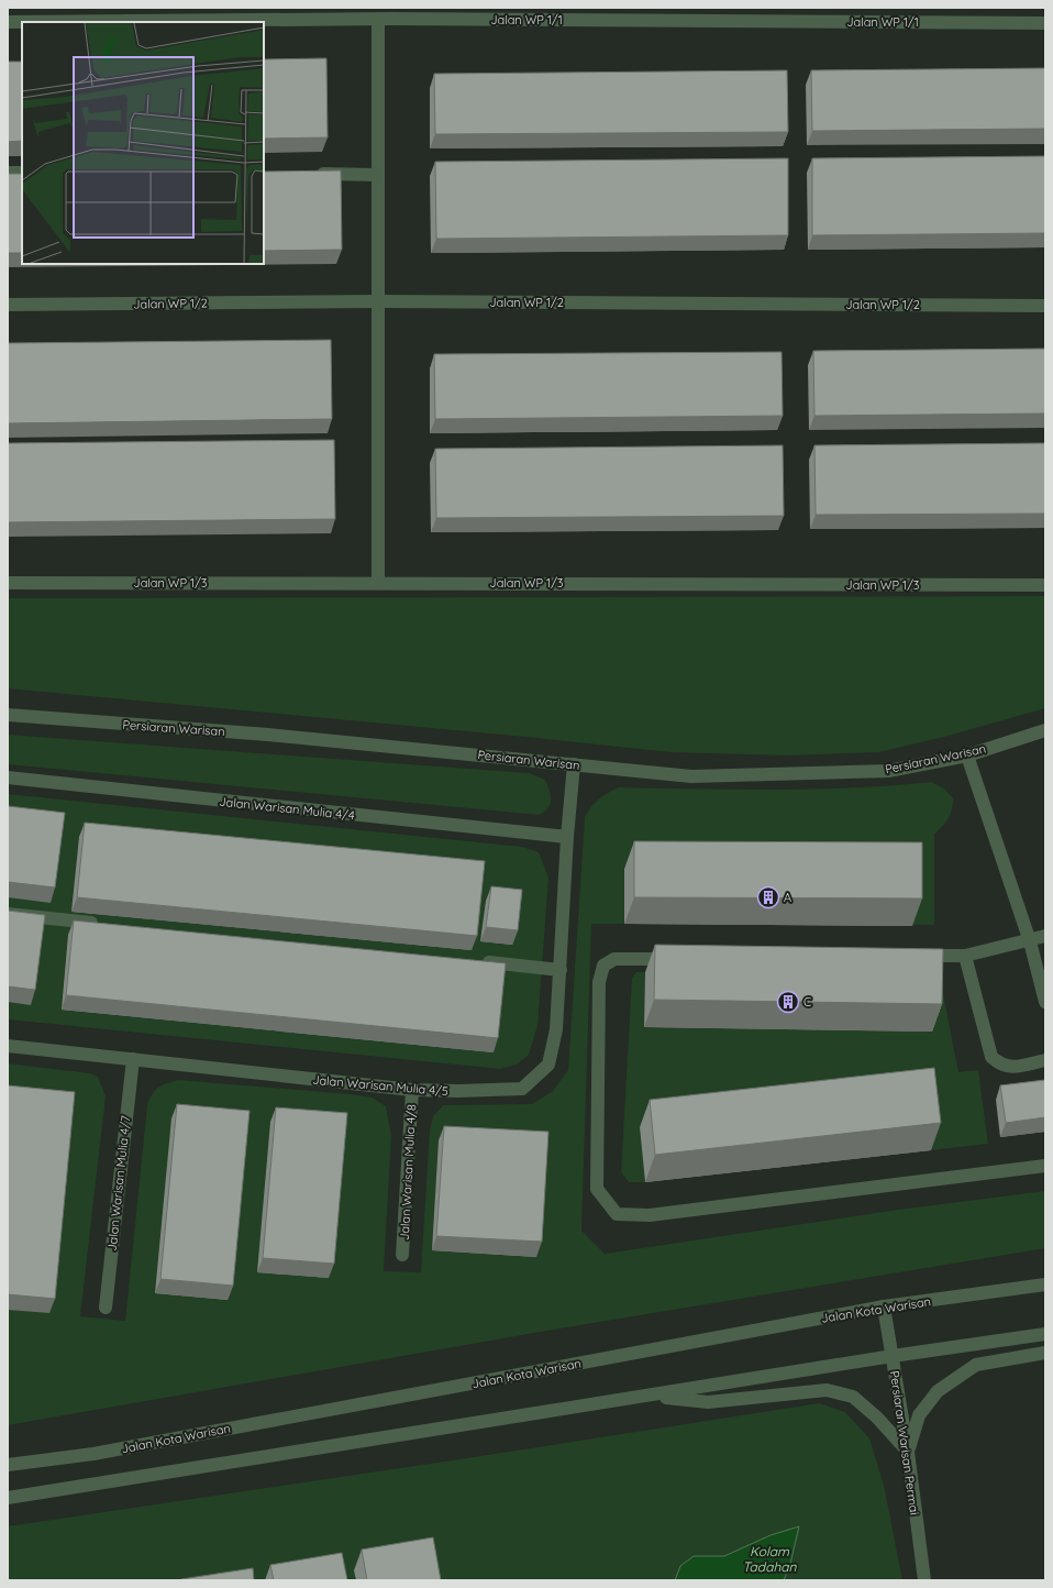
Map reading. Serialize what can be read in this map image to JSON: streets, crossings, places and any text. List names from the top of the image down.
{
  "streets": {
    "street": [
      "Jalan WP 1/1",
      "Jalan WP 1/2",
      "Jalan WP 1/3",
      "Persiaran Warisan",
      "Jalan Warisan Mulia 4/4",
      "Jalan Warisan Mulia 4/5",
      "Jalan Warisan Mulia 4/8",
      "Jalan Warisan Mulia 4/7",
      "Jalan Kota Warisan",
      "Persiaran Warisan Permai"
    ]
  },
  "crossings": [
    ["Persiaran Warisan", "Jalan Warisan Mulia 4/5"],
    ["Jalan Warisan Mulia 4/4", "Jalan Warisan Mulia 4/5"],
    ["Jalan Warisan Mulia 4/5", "Jalan Warisan Mulia 4/8"],
    ["Jalan Warisan Mulia 4/5", "Jalan Warisan Mulia 4/7"],
    ["Jalan Kota Warisan", "Persiaran Warisan Permai"]
  ],
  "water": ["Kolam Tadahan"],
  "places": {
    "building": ["A", "C"]
  }
}
